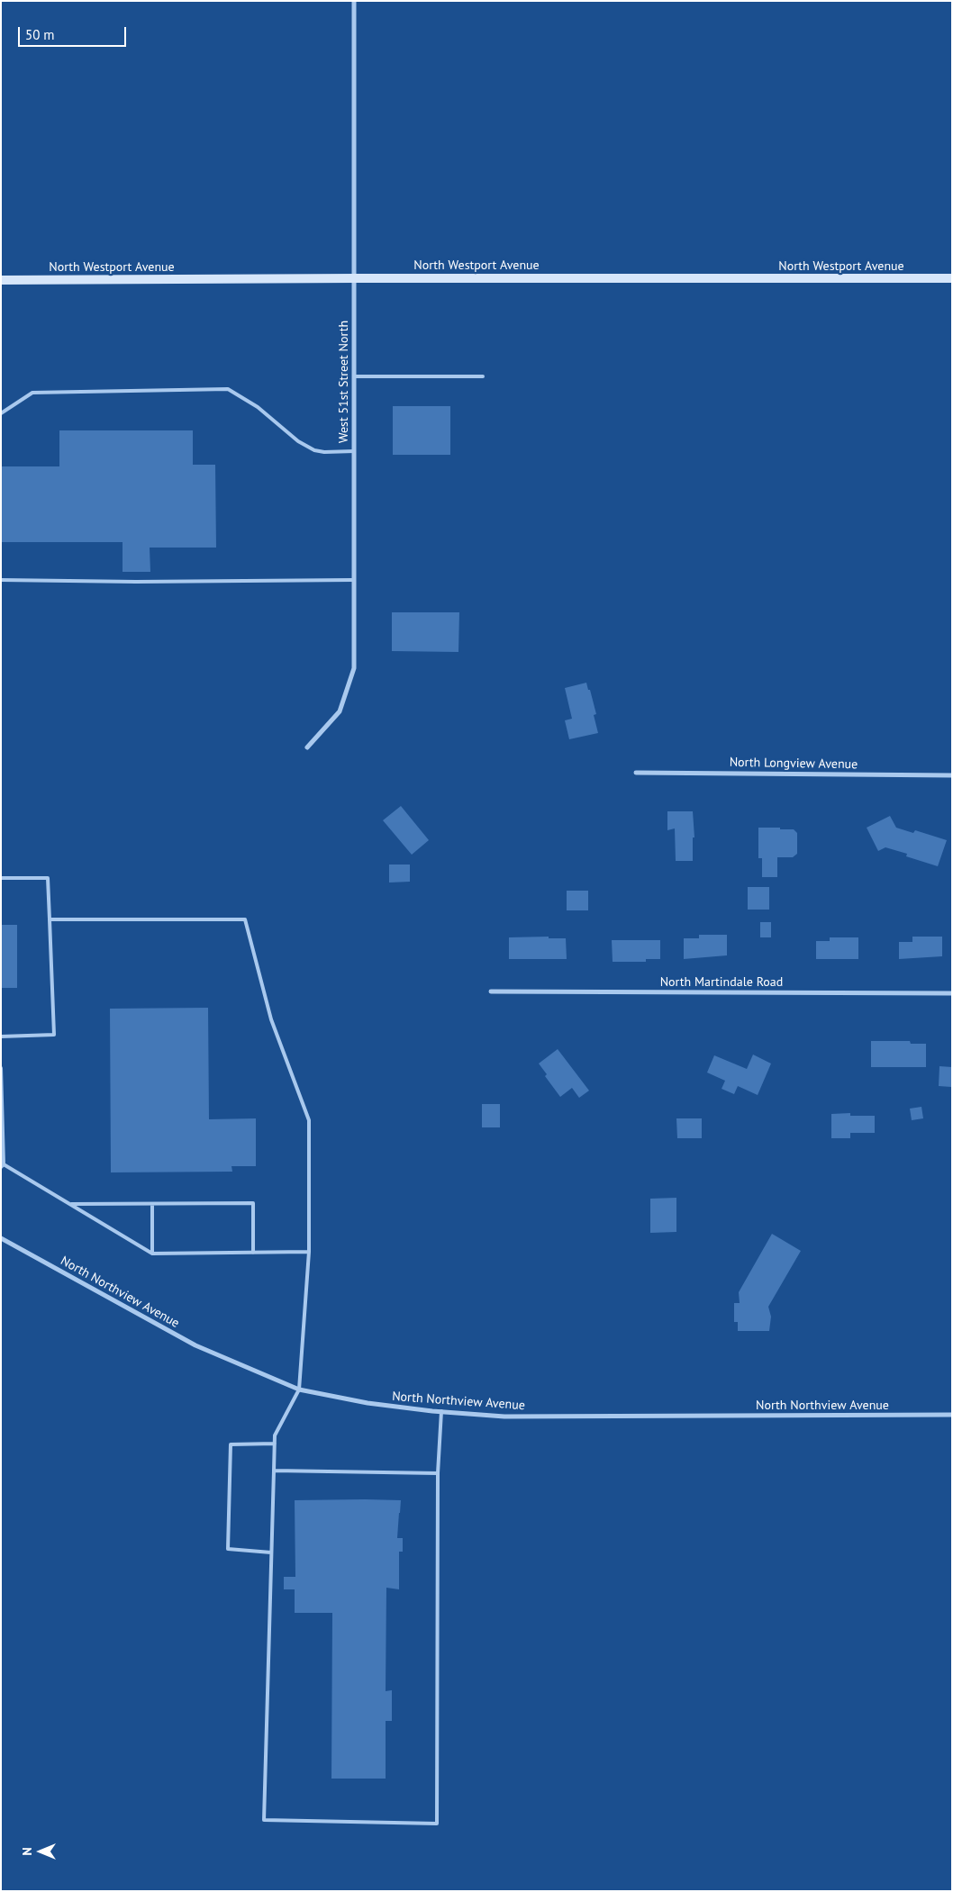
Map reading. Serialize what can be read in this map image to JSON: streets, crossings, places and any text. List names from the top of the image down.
{
  "streets": {
    "main road": ["North Westport Avenue"],
    "street": [
      "West 51st Street North",
      "North Longview Avenue",
      "North Martindale Road",
      "North Northview Avenue"
    ]
  },
  "crossings": [
    ["North Westport Avenue", "West 51st Street North"]
  ],
  "scale_bar": "50 m",
  "north": "left"
}
